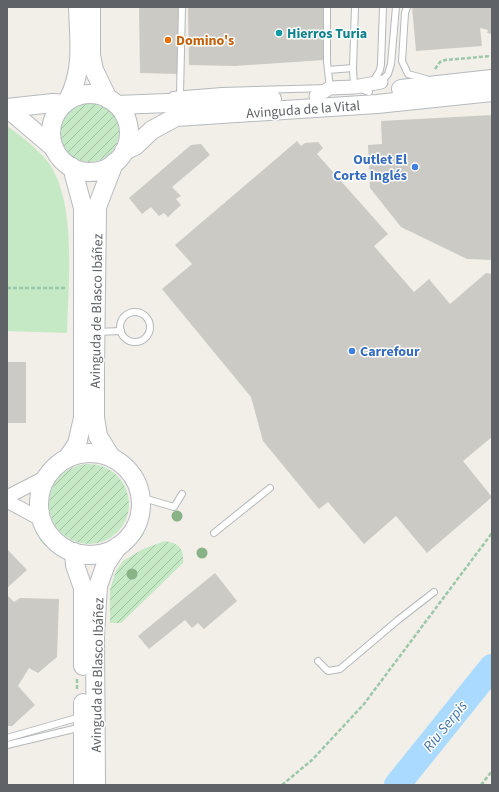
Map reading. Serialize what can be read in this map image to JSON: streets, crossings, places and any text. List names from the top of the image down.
{
  "streets": {
    "main road": ["Avinguda de la Vital", "Avinguda de Blasco Ibáñez"]
  },
  "crossings": [
    ["Avinguda de la Vital", "Avinguda de Blasco Ibáñez"]
  ],
  "water": ["Riu Serpis"],
  "places": [
    "Hierros Turia",
    "Domino's",
    "Outlet El Corte Inglés",
    "Carrefour"
  ]
}
